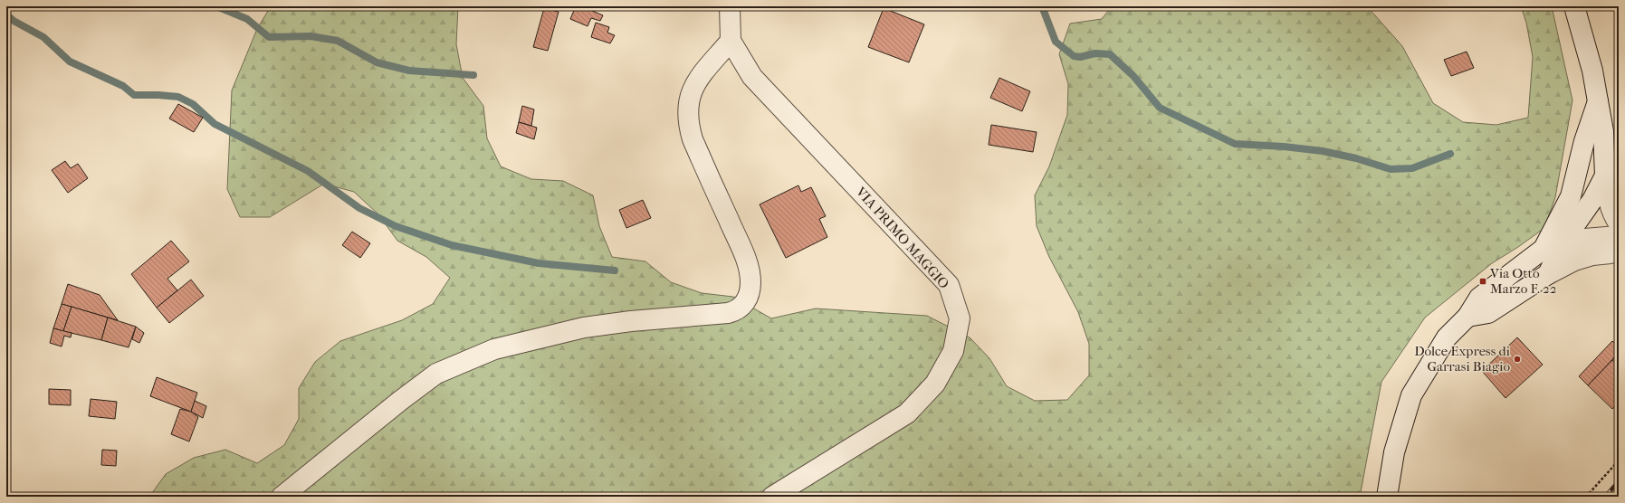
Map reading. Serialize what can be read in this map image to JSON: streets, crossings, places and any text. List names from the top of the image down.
{
  "streets": {
    "street": ["VIA PRIMO MAGGIO"]
  },
  "places": {
    "transit": ["Via Otto Marzo F. 22"],
    "other": ["Dolce Express di Garrasi Biagio"]
  }
}
